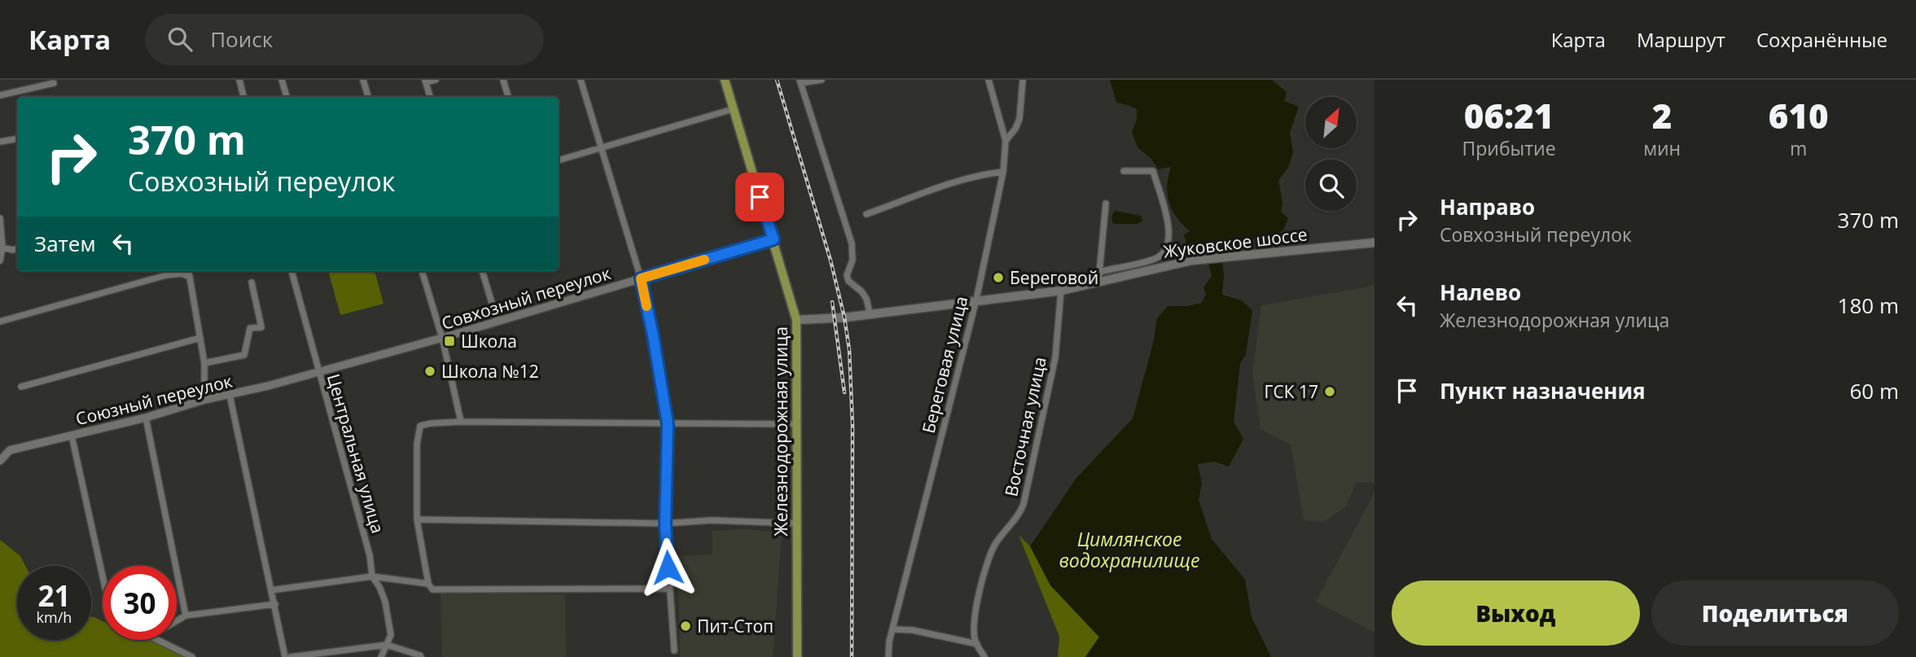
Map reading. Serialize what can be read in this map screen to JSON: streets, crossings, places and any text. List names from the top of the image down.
{
  "streets": {
    "main road": ["Жуковское шоссе", "Железнодорожная улица"],
    "street": [
      "Совхозный переулок",
      "Береговая улица",
      "Союзный переулок",
      "Восточная улица",
      "Центральная улица"
    ]
  },
  "crossings": [
    ["Жуковское шоссе", "Береговая улица"],
    ["Жуковское шоссе", "Восточная улица"],
    ["Жуковское шоссе", "Железнодорожная улица"],
    ["Совхозный переулок", "Союзный переулок"],
    ["Совхозный переулок", "Железнодорожная улица"],
    ["Совхозный переулок", "Центральная улица"],
    ["Союзный переулок", "Центральная улица"]
  ],
  "water": ["Цимлянское водохранилище"],
  "places": {
    "other": [
      "Береговой",
      "Школа №12",
      "ГСК 17",
      "Пит-Стоп"
    ],
    "transit": ["Школа"]
  },
  "north": "top right",
  "page": {
    "header": "Карта",
    "search": "Поиск",
    "nav": ["Карта", "Маршрут", "Сохранённые"],
    "eta": [
      "06:21",
      "Прибытие",
      "2",
      "мин",
      "610",
      "m"
    ],
    "turn": ["370 m", "Совхозный переулок"],
    "list": [
      {
        "name": "Направо",
        "note": "Совхозный переулок",
        "value": "370 m"
      },
      {
        "name": "Налево",
        "note": "Железнодорожная улица",
        "value": "180 m"
      },
      {
        "name": "Пункт назначения",
        "value": "60 m"
      }
    ],
    "then": "Затем",
    "speed": "21 km/h",
    "limit": "30",
    "buttons": ["Выход", "Поделиться"]
  }
}
